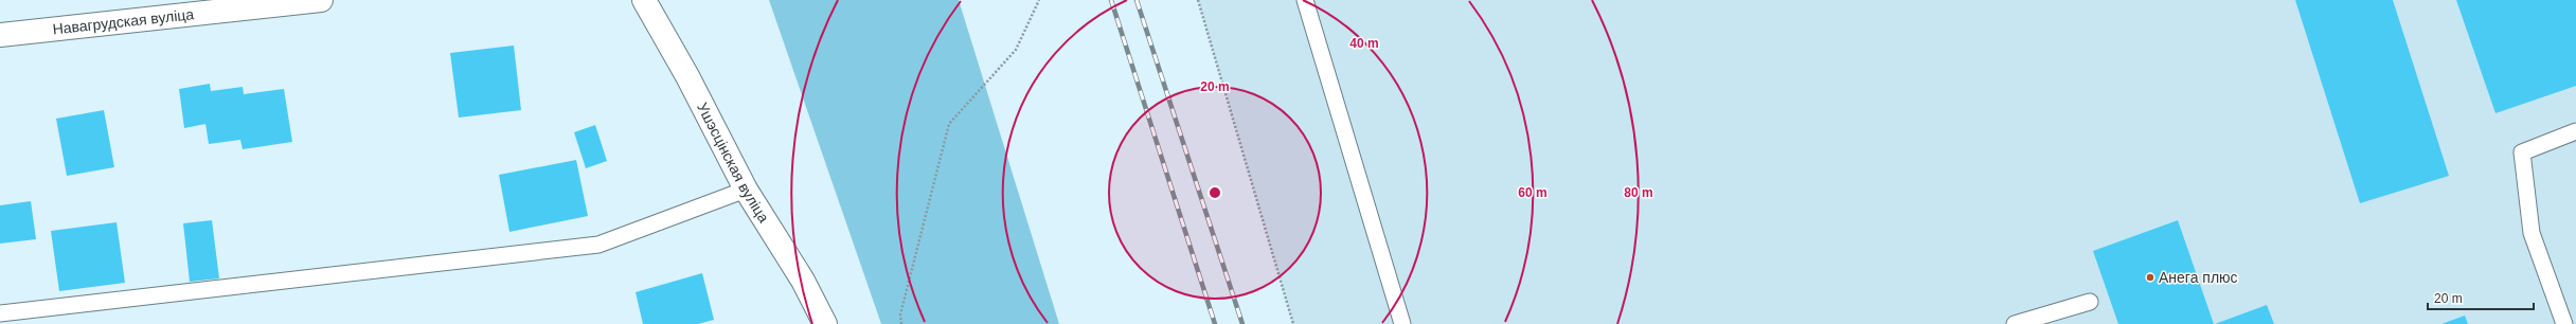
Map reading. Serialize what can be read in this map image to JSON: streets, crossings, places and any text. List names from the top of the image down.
{
  "streets": {
    "street": ["Навагрудская вуліца", "Ушэсцінская вуліца"]
  },
  "places": ["Анега плюс"],
  "scale_bar": "20 m",
  "rings": [
    "40 m",
    "20 m",
    "60 m",
    "80 m"
  ]
}
